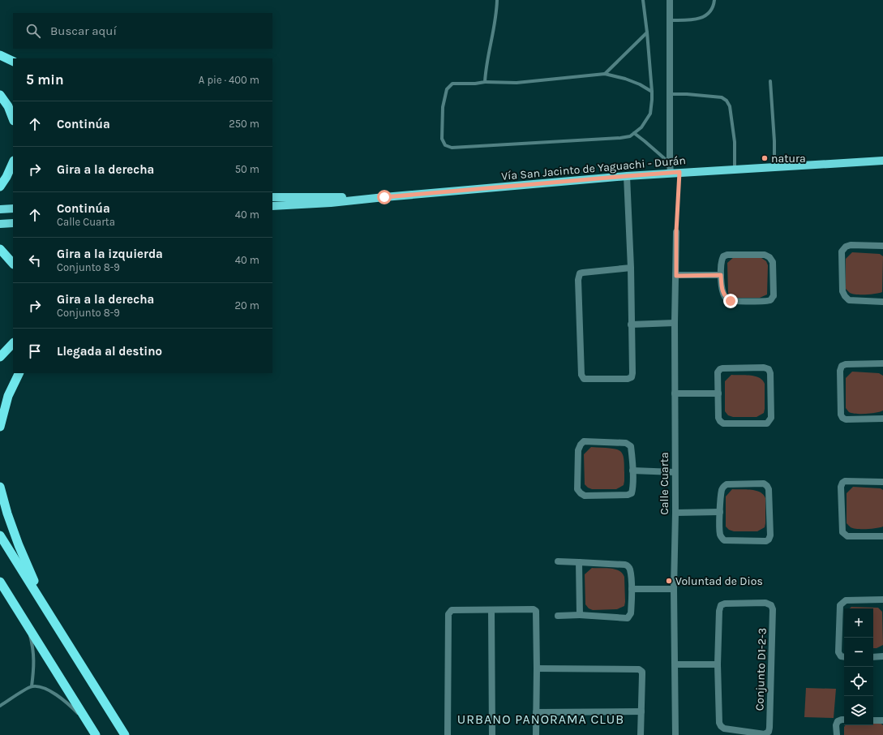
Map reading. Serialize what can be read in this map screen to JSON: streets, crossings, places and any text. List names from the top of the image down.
{
  "streets": {
    "main road": ["Vía San Jacinto de Yaguachi - Durán"],
    "street": ["Calle Cuarta", "Conjunto D1-2-3"]
  },
  "districts": ["URBANO PANORAMA CLUB"],
  "places": ["natura", "Voluntad de Dios"],
  "page": {
    "search": "Buscar aquí",
    "heading": ["5 min", "A pie · 400 m"],
    "list": [
      ["Continúa", "250 m"],
      ["Gira a la derecha", "50 m"],
      ["Continúa", "Calle Cuarta", "40 m"],
      ["Gira a la izquierda", "Conjunto 8-9", "40 m"],
      ["Gira a la derecha", "Conjunto 8-9", "20 m"],
      "Llegada al destino"
    ],
    "map_buttons": ["+", "−"]
  }
}
